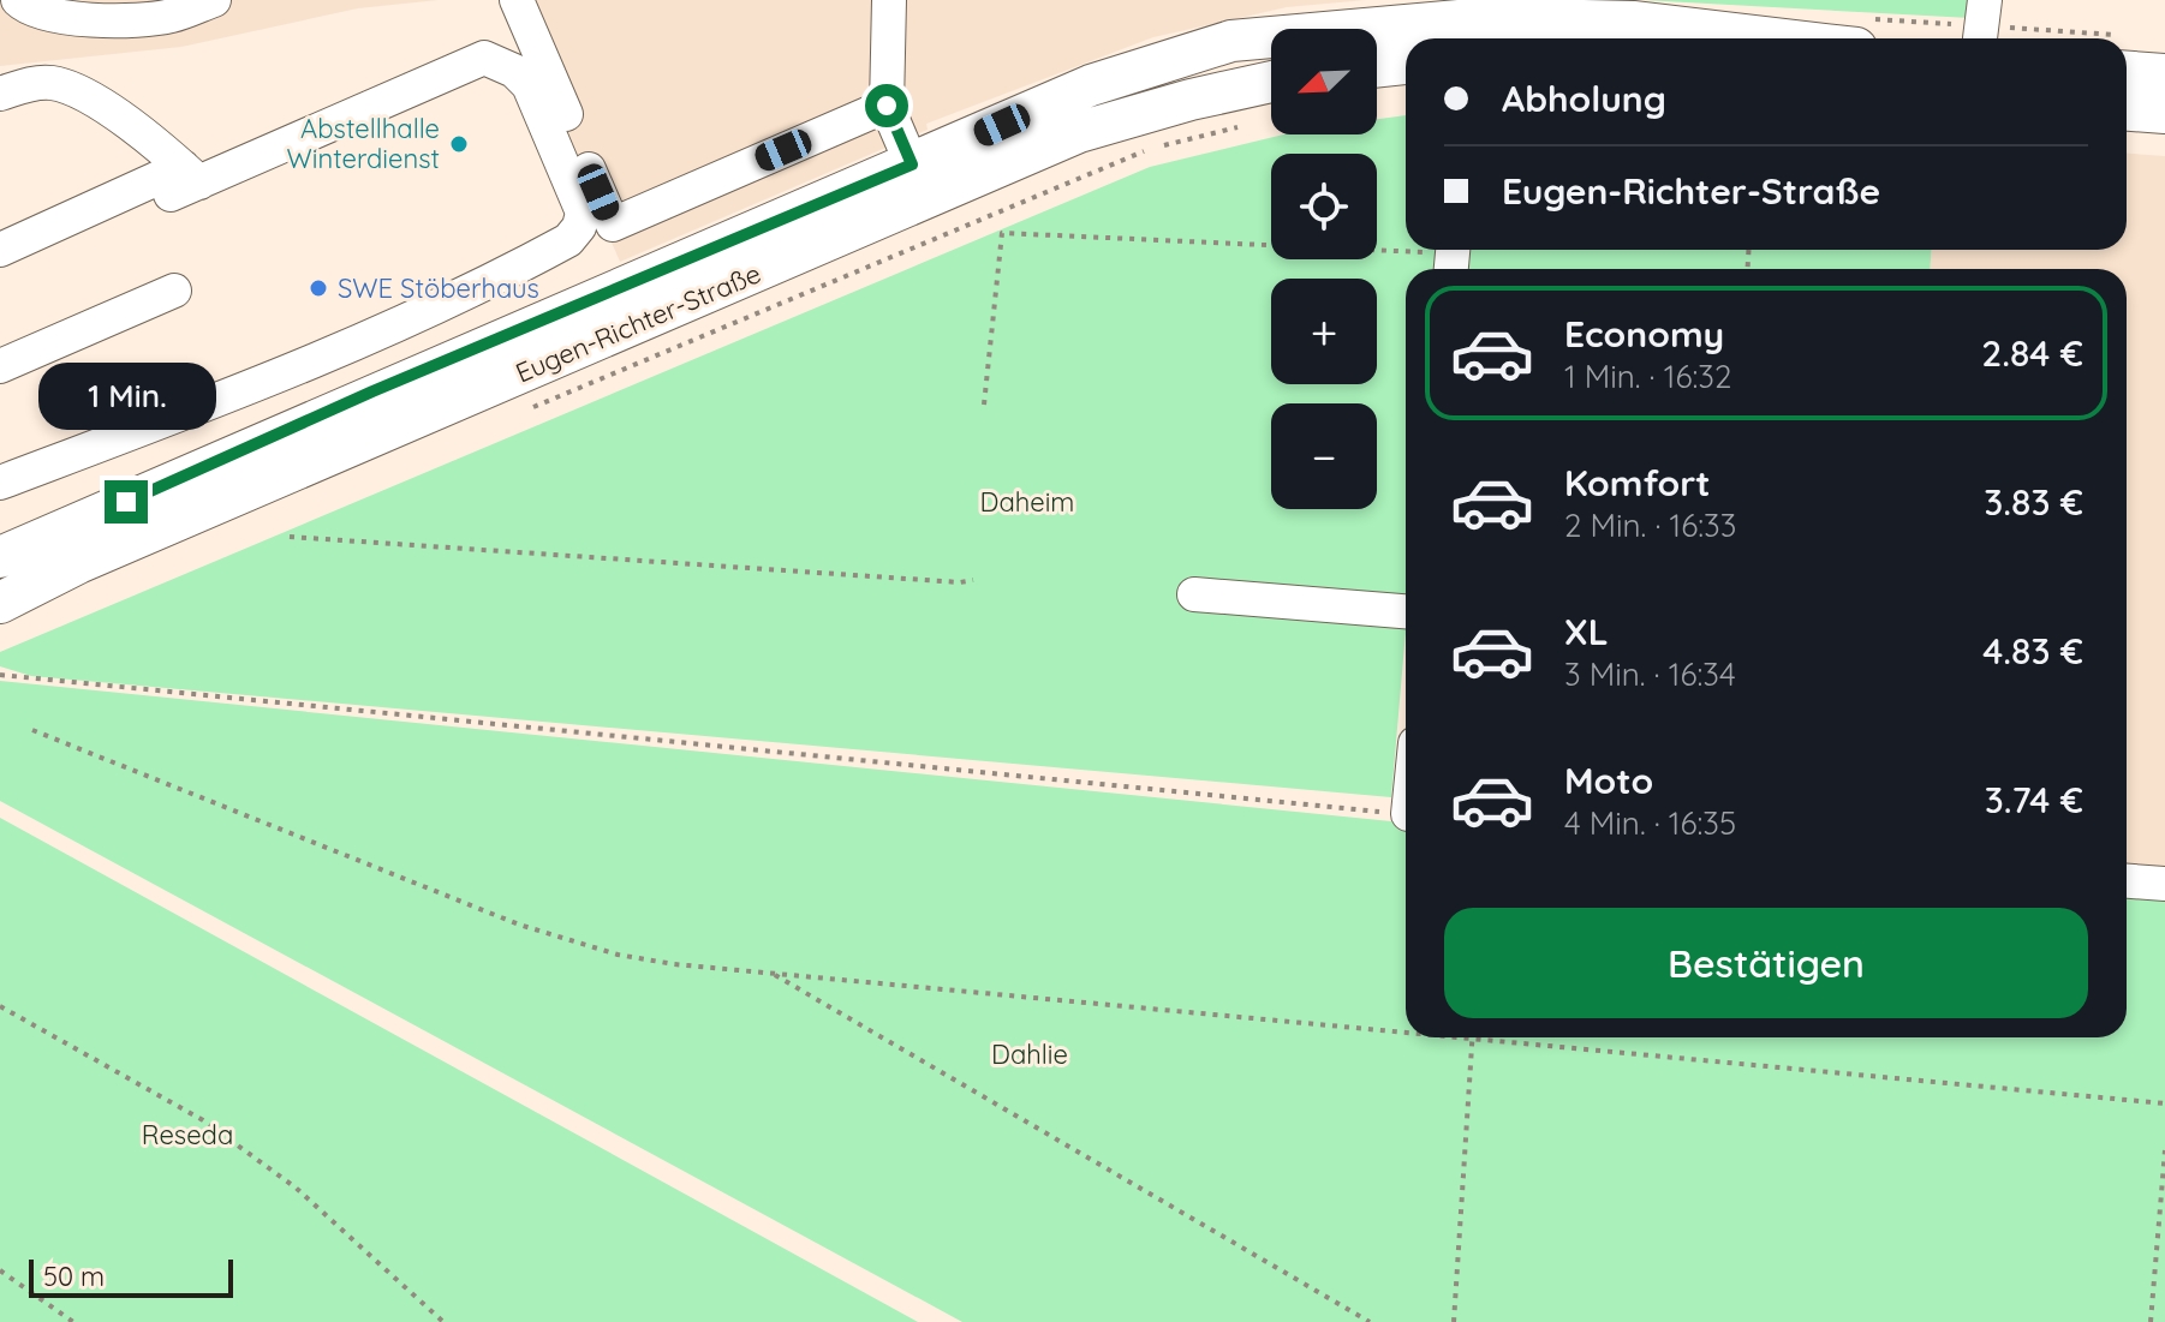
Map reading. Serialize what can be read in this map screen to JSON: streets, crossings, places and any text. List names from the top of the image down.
{
  "streets": {
    "main road": ["Eugen-Richter-Straße"]
  },
  "parks": ["Daheim", "Dahlie", "Reseda"],
  "places": ["Abstellhalle Winterdienst", "SWE Stöberhaus"],
  "scale_bar": "50 m",
  "north": "bottom left",
  "page": {
    "map_buttons": ["+", "−"],
    "banner": ["Abholung", "Eugen-Richter-Straße"],
    "list": [
      {
        "name": "Economy",
        "note": "1 Min. · 16:32",
        "value": "2.84 €"
      },
      {
        "name": "Komfort",
        "note": "2 Min. · 16:33",
        "value": "3.83 €"
      },
      {
        "name": "XL",
        "note": "3 Min. · 16:34",
        "value": "4.83 €"
      },
      {
        "name": "Moto",
        "note": "4 Min. · 16:35",
        "value": "3.74 €"
      }
    ],
    "bubble": "1 Min.",
    "buttons": "Bestätigen",
    "scale": "50 m"
  }
}
